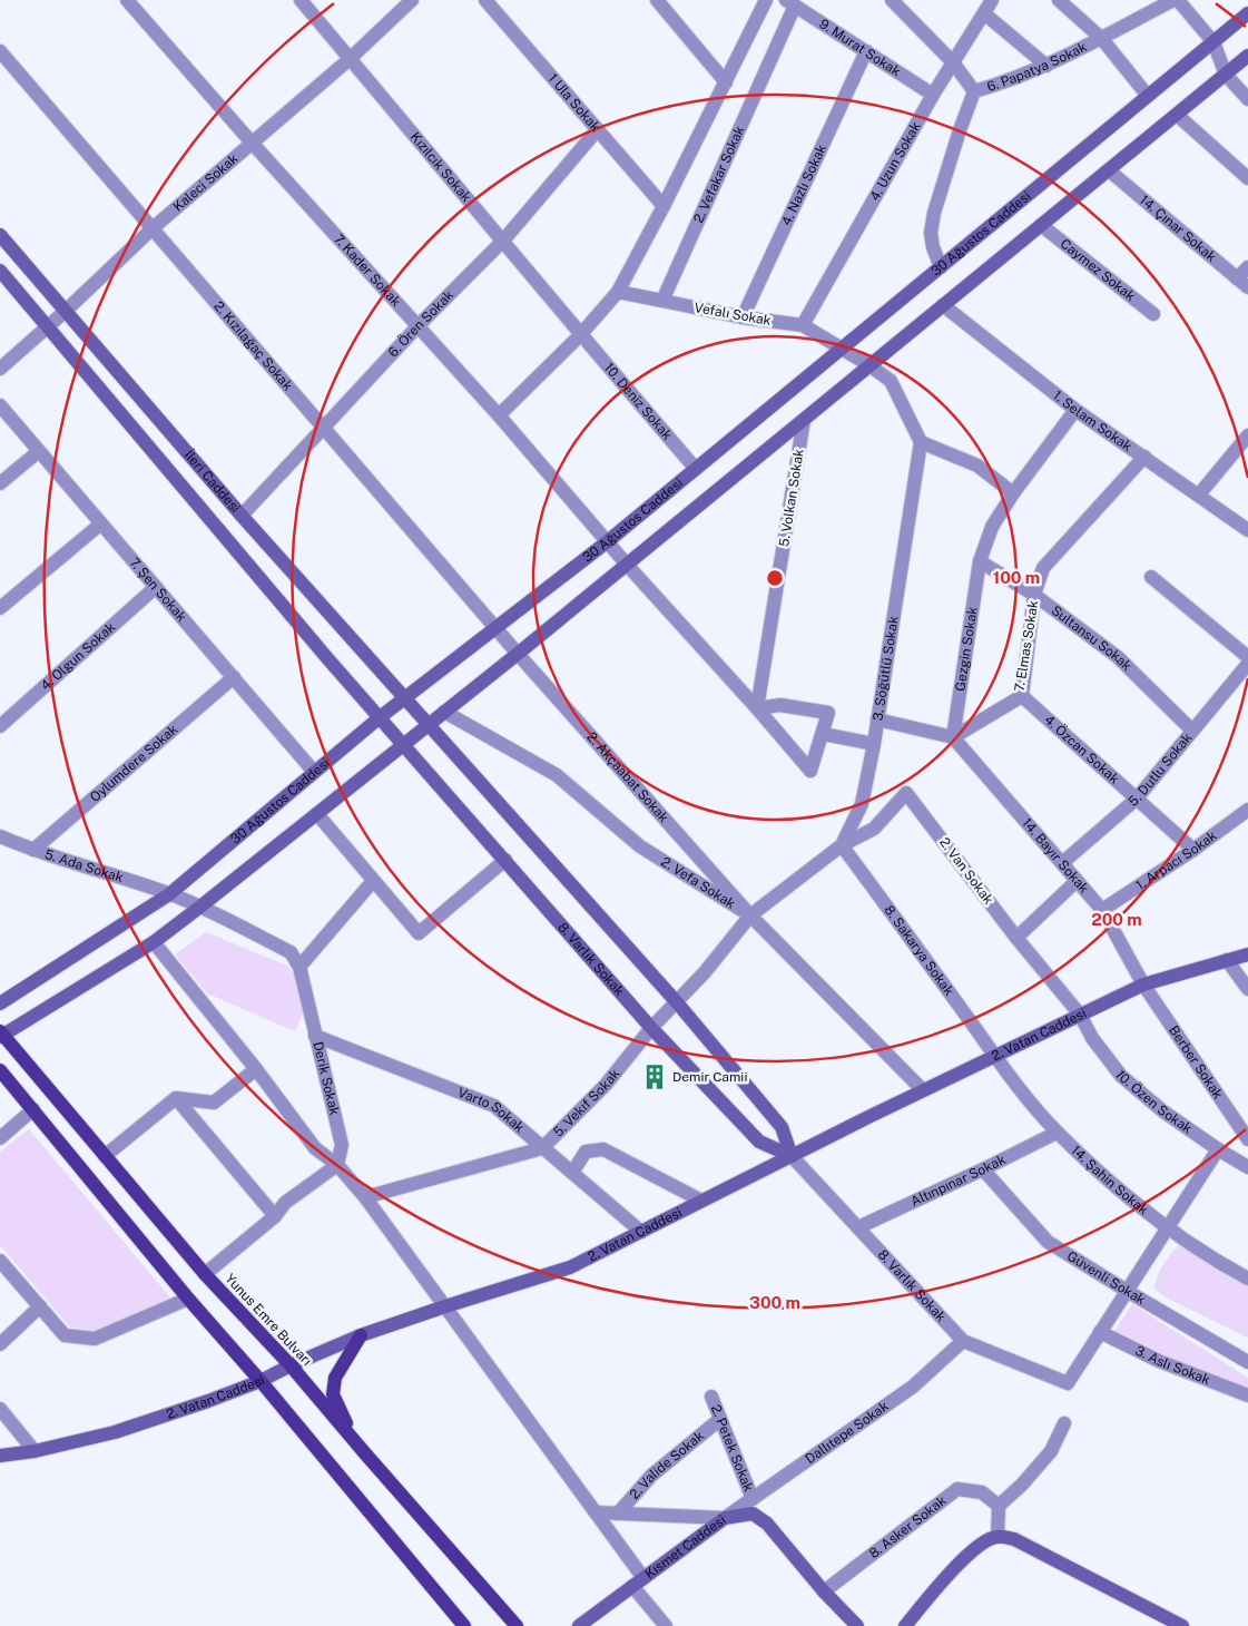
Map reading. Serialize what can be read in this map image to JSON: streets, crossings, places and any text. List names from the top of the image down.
{
  "streets": {
    "main road": [
      "30 Ağustos Caddesi",
      "İleri Caddesi",
      "8. Varlık Sokak",
      "2. Vatan Caddesi",
      "Yunus Emre Bulvarı",
      "Kısmet Caddesi"
    ],
    "street": [
      "9. Murat Sokak",
      "6. Papatya Sokak",
      "1 Ula Sokak",
      "4. Uzun Sokak",
      "Kızılcık Sokak",
      "2. Vefakar Sokak",
      "Kaleci Sokak",
      "4. Nazlı Sokak",
      "14. Çınar Sokak",
      "Caymez Sokak",
      "7. Kader Sokak",
      "Vefalı Sokak",
      "6. Ören Sokak",
      "2. Kızılağaç Sokak",
      "10. Deniz Sokak",
      "1. Selam Sokak",
      "5. Volkan Sokak",
      "7. Şen Sokak",
      "Sultansu Sokak",
      "7. Elmas Sokak",
      "Gezgin Sokak",
      "4. Olgun Sokak",
      "3. Söğütlü Sokak",
      "4. Özcan Sokak",
      "Oylumdere Sokak",
      "5. Dutlu Sokak",
      "2. Akçaabat Sokak",
      "14. Bayır Sokak",
      "1. Arpacı Sokak",
      "5. Ada Sokak",
      "2. Van Sokak",
      "2. Vefa Sokak",
      "8. Sakarya Sokak",
      "Berber Sokak",
      "Derik Sokak",
      "10. Özen Sokak",
      "5. Vekıf Sokak",
      "Varto Sokak",
      "14. Şahin Sokak",
      "Altınpınar Sokak",
      "Güvenli Sokak",
      "3. Aslı Sokak",
      "Dallıtepe Sokak",
      "2. Petek Sokak",
      "2. Valide Sokak",
      "8. Asker Sokak"
    ]
  },
  "crossings": [
    ["9. Murat Sokak", "4. Uzun Sokak"],
    ["9. Murat Sokak", "2. Vefakar Sokak"],
    ["9. Murat Sokak", "4. Nazlı Sokak"],
    ["6. Papatya Sokak", "30 Ağustos Caddesi"],
    ["1 Ula Sokak", "6. Ören Sokak"],
    ["4. Uzun Sokak", "Vefalı Sokak"],
    ["Kızılcık Sokak", "Kaleci Sokak"],
    ["Kızılcık Sokak", "6. Ören Sokak"],
    ["Kızılcık Sokak", "10. Deniz Sokak"],
    ["2. Vefakar Sokak", "Vefalı Sokak"],
    ["Kaleci Sokak", "7. Kader Sokak"],
    ["Kaleci Sokak", "2. Kızılağaç Sokak"],
    ["Kaleci Sokak", "İleri Caddesi"],
    ["4. Nazlı Sokak", "Vefalı Sokak"],
    ["30 Ağustos Caddesi", "7. Kader Sokak"],
    ["30 Ağustos Caddesi", "2. Kızılağaç Sokak"],
    ["30 Ağustos Caddesi", "10. Deniz Sokak"],
    ["30 Ağustos Caddesi", "İleri Caddesi"],
    ["30 Ağustos Caddesi", "7. Şen Sokak"],
    ["30 Ağustos Caddesi", "5. Ada Sokak"],
    ["7. Kader Sokak", "6. Ören Sokak"],
    ["6. Ören Sokak", "2. Kızılağaç Sokak"],
    ["6. Ören Sokak", "İleri Caddesi"],
    ["2. Kızılağaç Sokak", "2. Akçaabat Sokak"],
    ["1. Selam Sokak", "7. Elmas Sokak"],
    ["1. Selam Sokak", "Gezgin Sokak"],
    ["İleri Caddesi", "8. Varlık Sokak"],
    ["7. Şen Sokak", "4. Olgun Sokak"],
    ["7. Şen Sokak", "Oylumdere Sokak"],
    ["Sultansu Sokak", "7. Elmas Sokak"],
    ["Sultansu Sokak", "Gezgin Sokak"],
    ["Sultansu Sokak", "5. Dutlu Sokak"],
    ["7. Elmas Sokak", "Gezgin Sokak"],
    ["7. Elmas Sokak", "4. Özcan Sokak"],
    ["7. Elmas Sokak", "14. Bayır Sokak"],
    ["Gezgin Sokak", "14. Bayır Sokak"],
    ["3. Söğütlü Sokak", "2. Akçaabat Sokak"],
    ["3. Söğütlü Sokak", "2. Van Sokak"],
    ["3. Söğütlü Sokak", "2. Vefa Sokak"],
    ["3. Söğütlü Sokak", "8. Sakarya Sokak"],
    ["3. Söğütlü Sokak", "5. Vekıf Sokak"],
    ["4. Özcan Sokak", "5. Dutlu Sokak"],
    ["4. Özcan Sokak", "1. Arpacı Sokak"],
    ["Oylumdere Sokak", "5. Ada Sokak"],
    ["5. Dutlu Sokak", "14. Bayır Sokak"],
    ["2. Akçaabat Sokak", "2. Vefa Sokak"],
    ["2. Akçaabat Sokak", "5. Vekıf Sokak"],
    ["14. Bayır Sokak", "1. Arpacı Sokak"],
    ["14. Bayır Sokak", "2. Vatan Caddesi"],
    ["14. Bayır Sokak", "Berber Sokak"],
    ["2. Van Sokak", "8. Sakarya Sokak"],
    ["2. Van Sokak", "2. Vatan Caddesi"],
    ["2. Van Sokak", "10. Özen Sokak"],
    ["2. Vefa Sokak", "2. Vatan Caddesi"],
    ["2. Vefa Sokak", "5. Vekıf Sokak"],
    ["8. Sakarya Sokak", "2. Vatan Caddesi"],
    ["8. Sakarya Sokak", "14. Şahin Sokak"],
    ["8. Varlık Sokak", "2. Vatan Caddesi"],
    ["8. Varlık Sokak", "5. Vekıf Sokak"],
    ["8. Varlık Sokak", "Altınpınar Sokak"],
    ["8. Varlık Sokak", "Dallıtepe Sokak"],
    ["2. Vatan Caddesi", "Berber Sokak"],
    ["2. Vatan Caddesi", "10. Özen Sokak"],
    ["2. Vatan Caddesi", "Varto Sokak"],
    ["2. Vatan Caddesi", "14. Şahin Sokak"],
    ["2. Vatan Caddesi", "Yunus Emre Bulvarı"],
    ["Derik Sokak", "Varto Sokak"],
    ["5. Vekıf Sokak", "Varto Sokak"],
    ["14. Şahin Sokak", "Altınpınar Sokak"],
    ["Altınpınar Sokak", "Güvenli Sokak"],
    ["Dallıtepe Sokak", "2. Petek Sokak"],
    ["Dallıtepe Sokak", "Kısmet Caddesi"],
    ["2. Petek Sokak", "2. Valide Sokak"],
    ["8. Asker Sokak", "Kısmet Caddesi"]
  ],
  "places": {
    "building": ["Demir Camii"]
  },
  "rings": ["100 m", "200 m", "300 m"]
}
